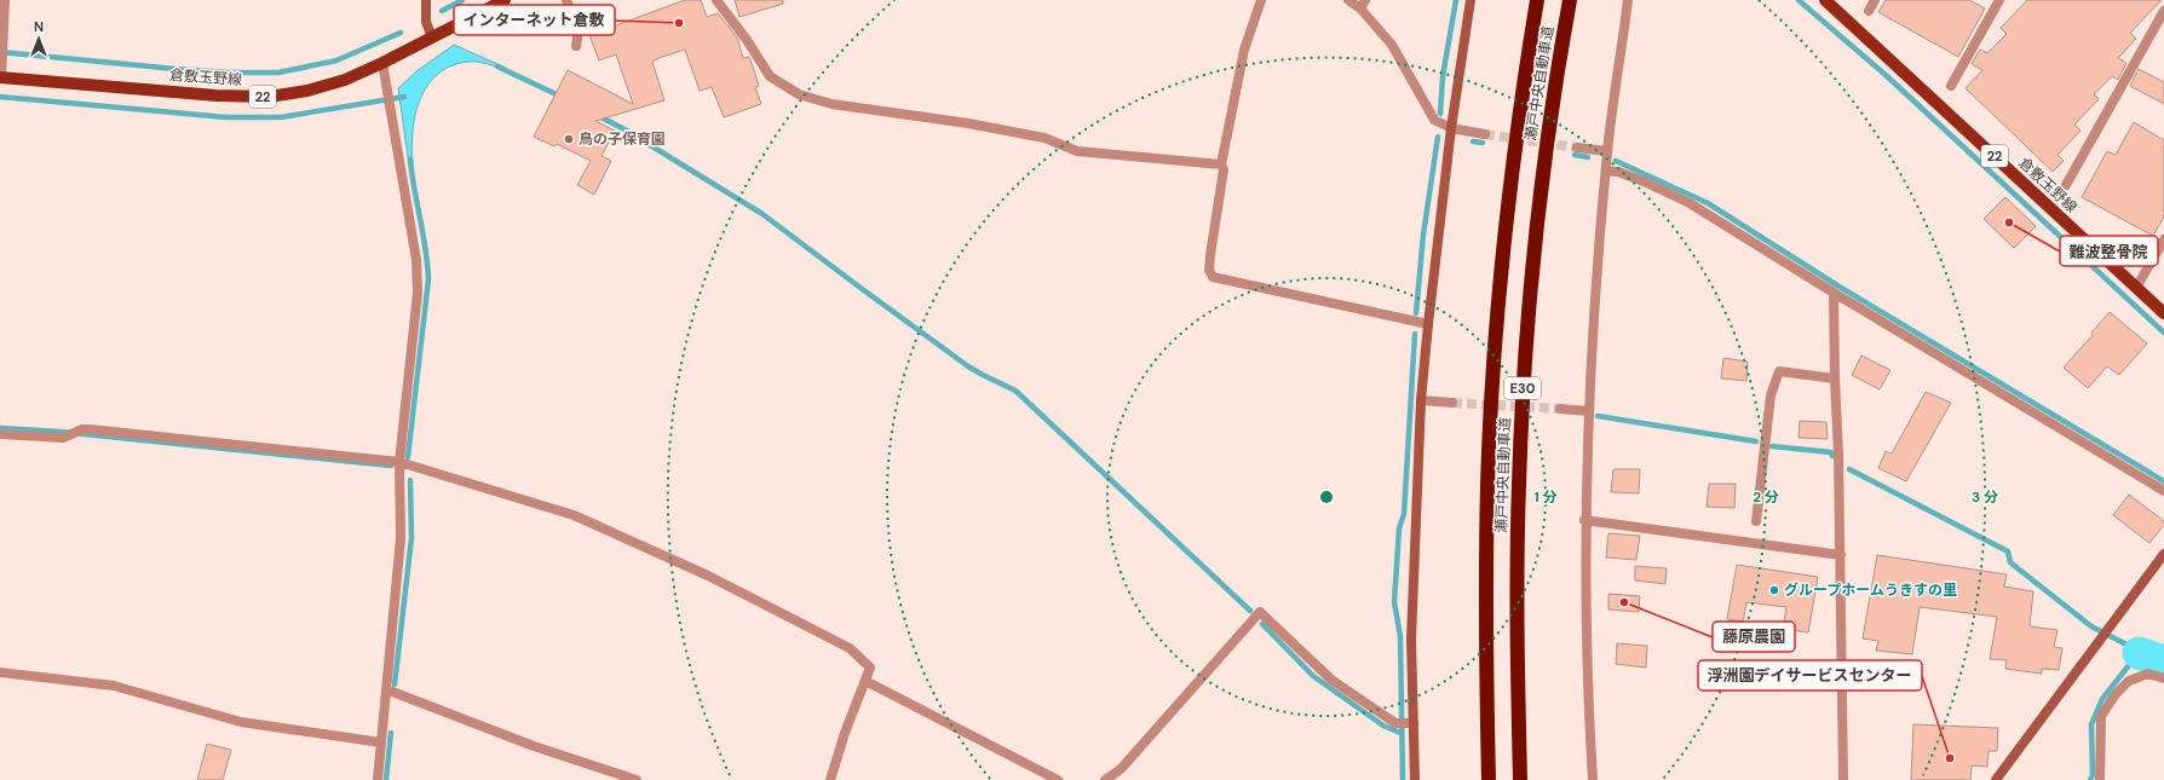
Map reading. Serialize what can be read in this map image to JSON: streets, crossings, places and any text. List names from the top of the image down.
{
  "streets": {
    "highway": ["瀬戸中央自動車道", "E30"],
    "main road": ["倉敷玉野線", "22"]
  },
  "places": [
    "インターネット倉敷",
    "鳥の子保育園",
    "難波整骨院",
    "グループホームうきすの里",
    "藤原農園",
    "浮洲園デイサービスセンター"
  ],
  "north": "top",
  "rings": ["1 分", "2 分", "3 分"]
}
